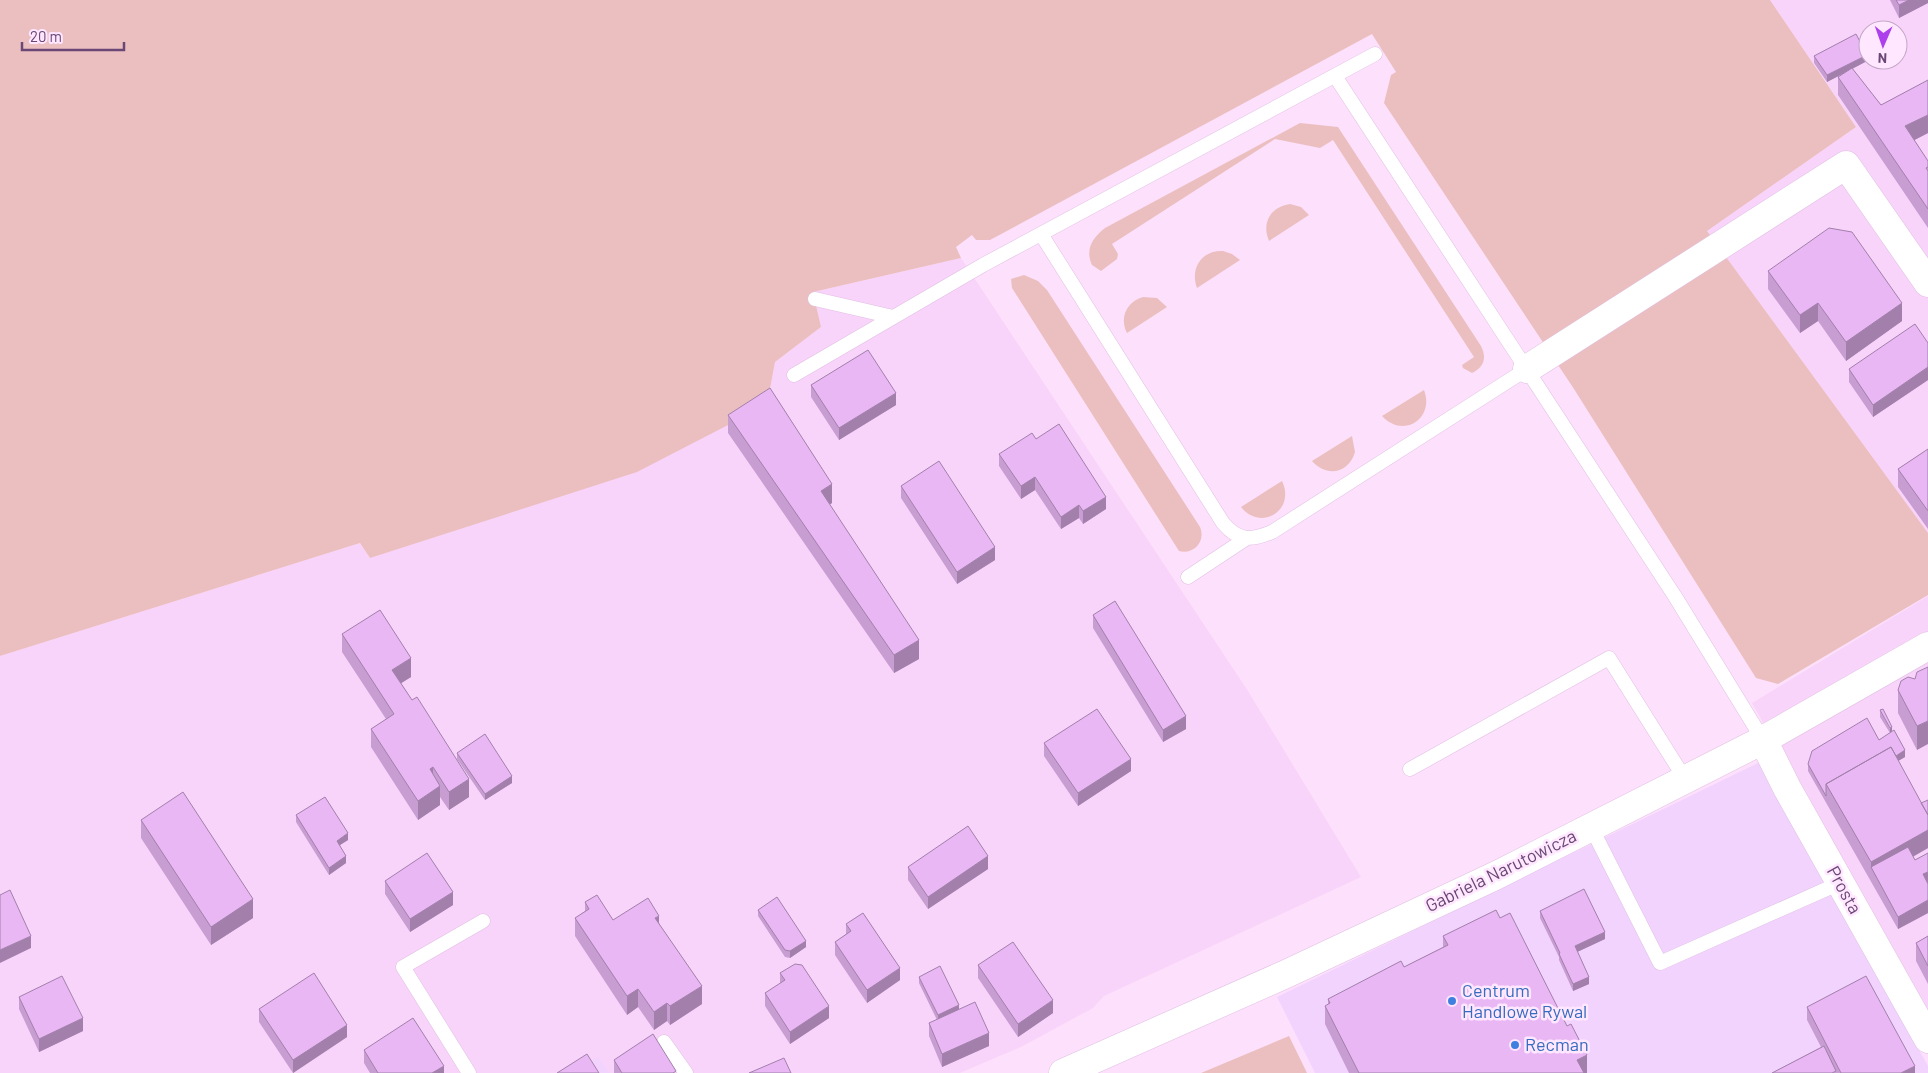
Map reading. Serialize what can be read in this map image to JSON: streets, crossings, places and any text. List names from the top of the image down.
{
  "streets": {
    "street": ["Gabriela Narutowicza", "Prosta"]
  },
  "crossings": [
    ["Gabriela Narutowicza", "Prosta"]
  ],
  "places": ["Centrum Handlowe Rywal", "Recman"],
  "scale_bar": "20 m",
  "north": "bottom"
}
